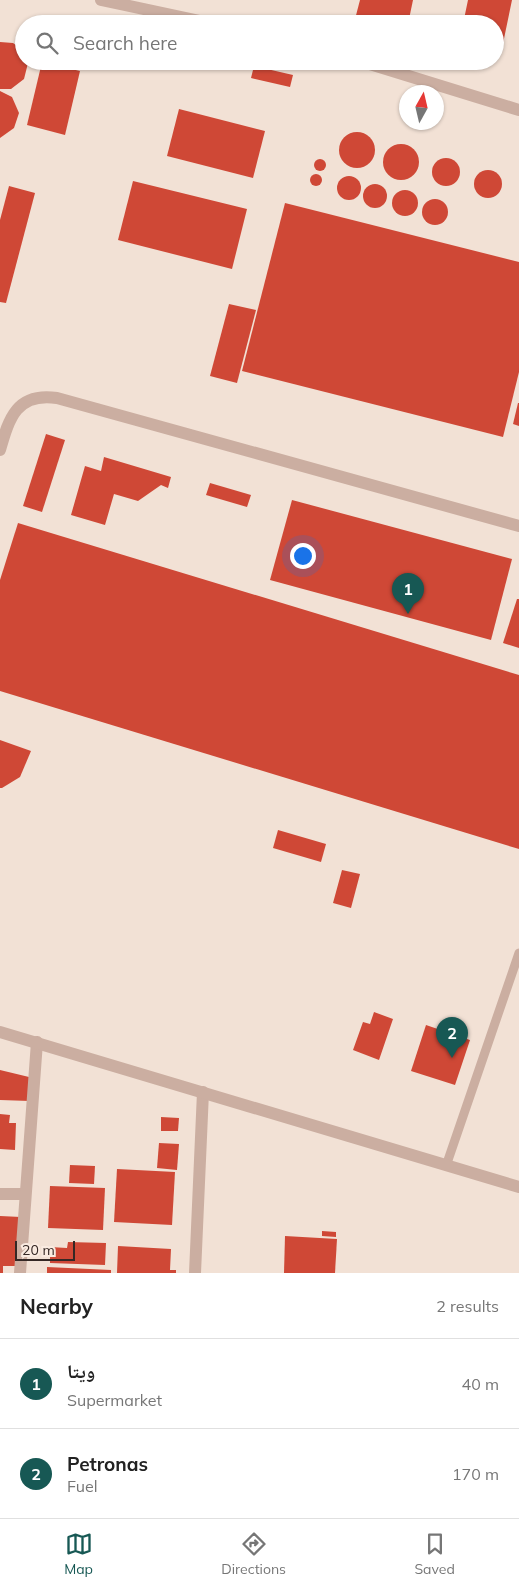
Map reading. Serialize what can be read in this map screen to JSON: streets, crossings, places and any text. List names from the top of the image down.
{
  "scale_bar": "20 m",
  "north": "top",
  "page": {
    "search": "Search here",
    "pins": ["1", "2"],
    "scale": "20 m",
    "heading": ["Nearby", "2 results"],
    "list": [
      {
        "mark": "1",
        "name": "ويتا",
        "note": "Supermarket",
        "value": "40 m"
      },
      {
        "mark": "2",
        "name": "Petronas",
        "note": "Fuel",
        "value": "170 m"
      }
    ],
    "nav": ["Map", "Directions", "Saved"]
  }
}
